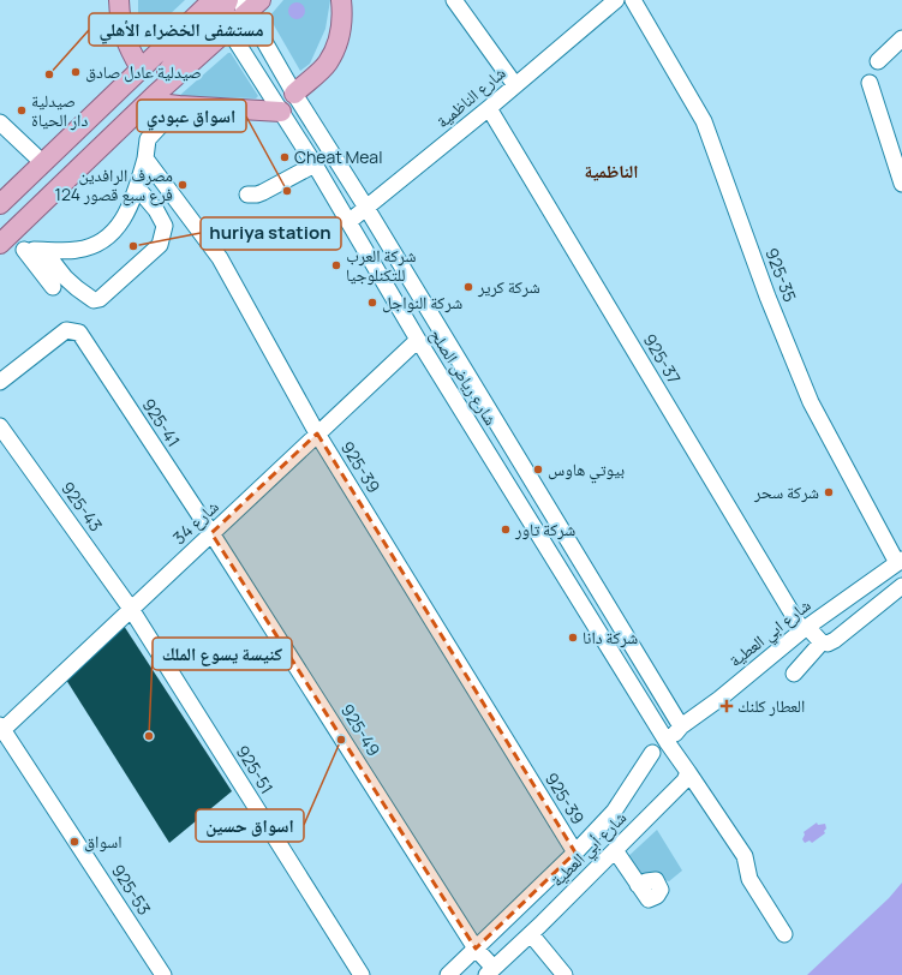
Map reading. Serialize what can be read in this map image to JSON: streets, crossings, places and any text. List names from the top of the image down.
{
  "streets": {
    "street": [
      "شارع الناظمية",
      "925-35",
      "925-37",
      "شارع رياض الصلح",
      "925-41",
      "925-39",
      "925-43",
      "شارع 34",
      "شارع ابي العطية",
      "925-49",
      "925-51",
      "شارع أبي العطية",
      "925-53"
    ]
  },
  "crossings": [
    ["شارع الناظمية", "925-37"],
    ["شارع الناظمية", "شارع رياض الصلح"],
    ["925-35", "شارع ابي العطية"],
    ["925-37", "شارع ابي العطية"],
    ["شارع رياض الصلح", "شارع 34"],
    ["شارع رياض الصلح", "شارع ابي العطية"],
    ["925-41", "شارع 34"],
    ["925-41", "925-49"],
    ["925-39", "شارع 34"],
    ["925-39", "شارع أبي العطية"],
    ["925-43", "شارع 34"],
    ["925-43", "925-51"],
    ["شارع 34", "925-49"],
    ["شارع 34", "925-51"],
    ["شارع 34", "925-53"],
    ["925-49", "شارع أبي العطية"]
  ],
  "districts": ["الناظمية"],
  "places": {
    "other": [
      "صيدلية عادل صادق",
      "مستشفى الخضراء الأهلي",
      "صيدلية دار الحياة",
      "Cheat Meal",
      "مصرف الرافدين فرع سبع قصور 124",
      "اسواق عبودي",
      "huriya station",
      "شركة العرب للتكنلوجيا",
      "شركة كرير",
      "شركة النواجل",
      "بيوتي هاوس",
      "شركة سحر",
      "شركة تاور",
      "شركة دانا",
      "كنيسة يسوع الملك",
      "اسواق حسين",
      "اسواق"
    ],
    "health": ["العطار كلنك"]
  }
}
